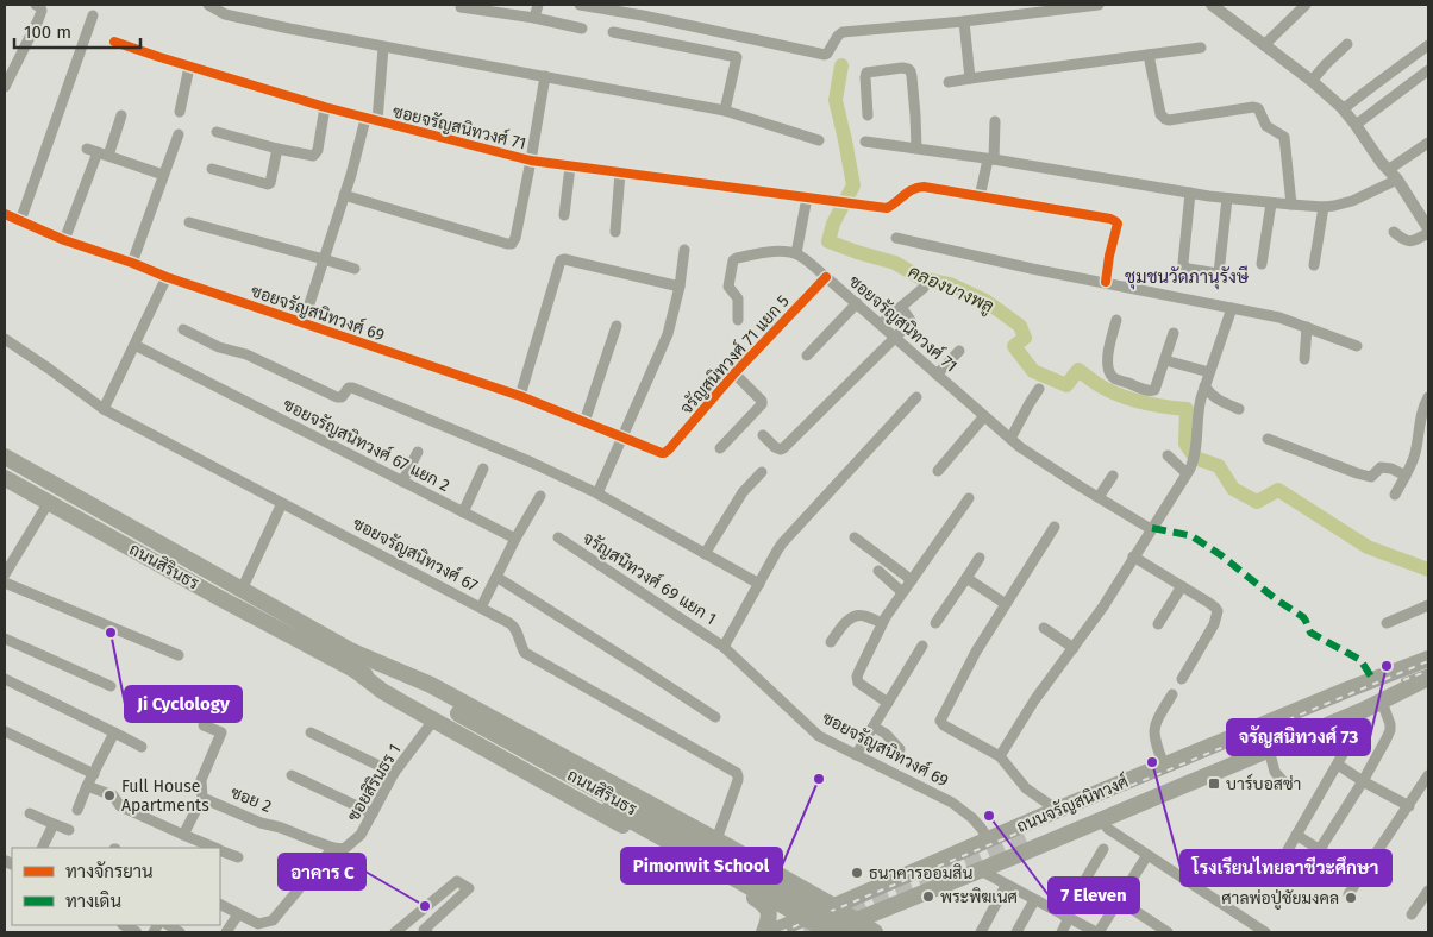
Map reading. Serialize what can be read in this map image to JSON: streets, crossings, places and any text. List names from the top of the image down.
{
  "streets": {
    "main road": ["ถนนสิรินธร", "ถนนจรัญสนิทวงศ์"],
    "street": [
      "ซอยจรัญสนิทวงศ์ 71",
      "ซอยจรัญสนิทวงศ์ 69",
      "จรัญสนิทวงศ์ 71 แยก 5",
      "ซอยจรัญสนิทวงศ์ 67 แยก 2",
      "ซอยจรัญสนิทวงศ์ 67",
      "จรัญสนิทวงศ์ 69 แยก 1",
      "ซอยสิรินธร 1",
      "ซอย 2"
    ]
  },
  "crossings": [
    ["ซอยจรัญสนิทวงศ์ 71", "จรัญสนิทวงศ์ 71 แยก 5"],
    ["ซอยจรัญสนิทวงศ์ 69", "จรัญสนิทวงศ์ 71 แยก 5"],
    ["ซอยจรัญสนิทวงศ์ 69", "จรัญสนิทวงศ์ 69 แยก 1"],
    ["ซอยจรัญสนิทวงศ์ 69", "ถนนจรัญสนิทวงศ์"],
    ["ซอยจรัญสนิทวงศ์ 67", "ถนนสิรินธร"],
    ["ถนนสิรินธร", "ซอยสิรินธร 1"],
    ["ถนนสิรินธร", "ถนนจรัญสนิทวงศ์"],
    ["ซอยสิรินธร 1", "ซอย 2"]
  ],
  "districts": ["ชุมชนวัดภานุรังษี"],
  "water": ["คลองบางพลู"],
  "places": {
    "other": [
      "Ji Cyclology",
      "จรัญสนิทวงศ์ 73",
      "โรงเรียนไทยอาชีวะศึกษา",
      "Pimonwit School",
      "Full House Apartments",
      "7 Eleven",
      "ธนาคารออมสิน",
      "พระพิฆเนศ",
      "ศาลพ่อปู่ชัยมงคล",
      "อาคาร C"
    ],
    "transit": ["บาร์บอสซ่า"]
  },
  "legend": ["ทางจักรยาน", "ทางเดิน"],
  "scale_bar": "100 m"
}
